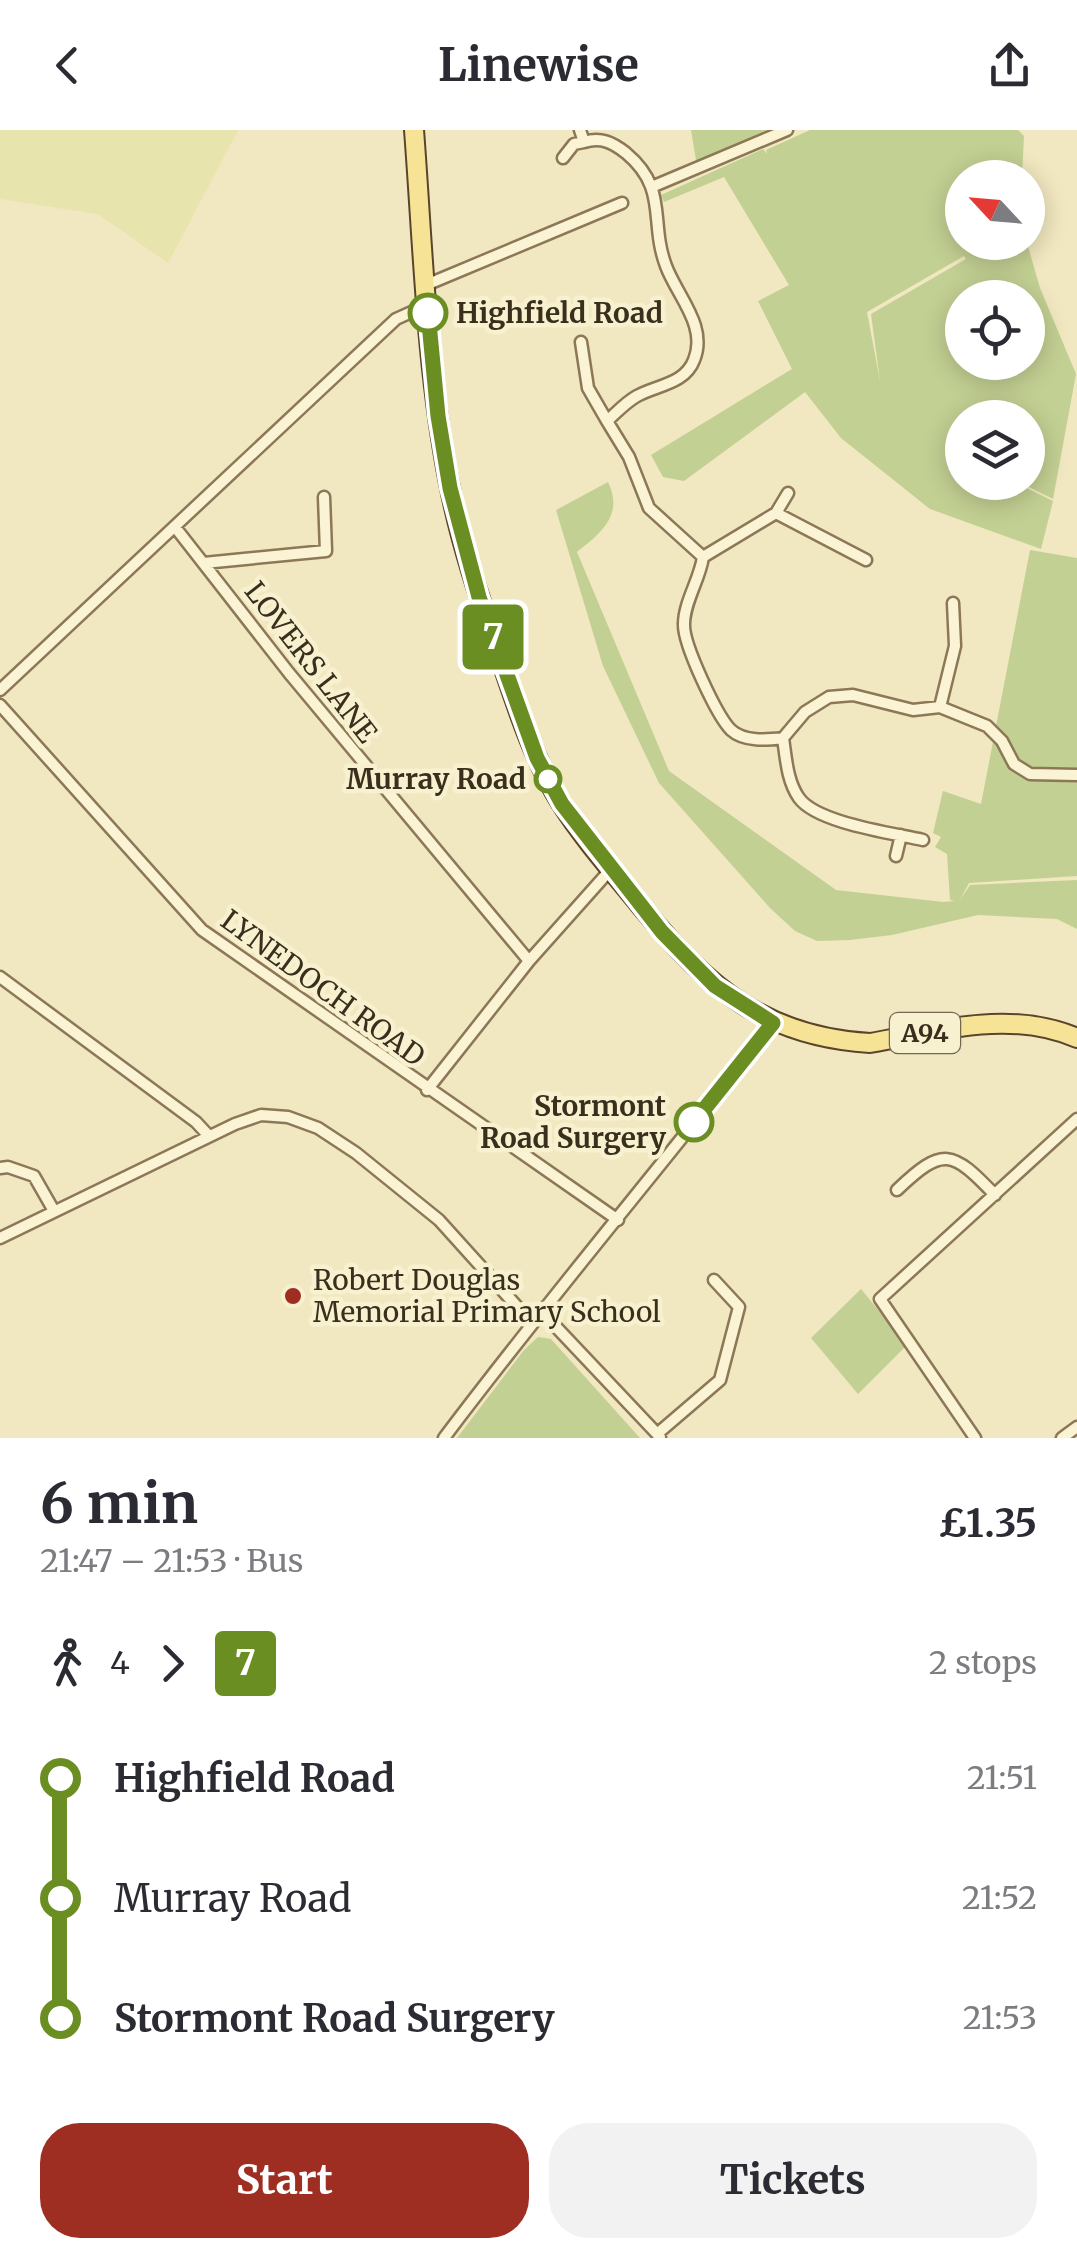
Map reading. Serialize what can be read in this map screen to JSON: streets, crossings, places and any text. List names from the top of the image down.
{
  "streets": {
    "main road": ["A94"],
    "street": ["LOVERS LANE", "LYNEDOCH ROAD"]
  },
  "places": [
    "Highfield Road",
    "Murray Road",
    "Stormont Road Surgery",
    "Robert Douglas Memorial Primary School"
  ],
  "lines": ["bus line 7"],
  "north": "top left",
  "page": {
    "header": "Linewise",
    "on_map": "7",
    "heading": ["6 min", "21:47 – 21:53 · Bus", "£1.35"],
    "legs": ["4", "7", "2 stops"],
    "list": [
      {
        "name": "Highfield Road",
        "value": "21:51"
      },
      {
        "name": "Murray Road",
        "value": "21:52"
      },
      {
        "name": "Stormont Road Surgery",
        "value": "21:53"
      }
    ],
    "buttons": ["Start", "Tickets"]
  }
}
